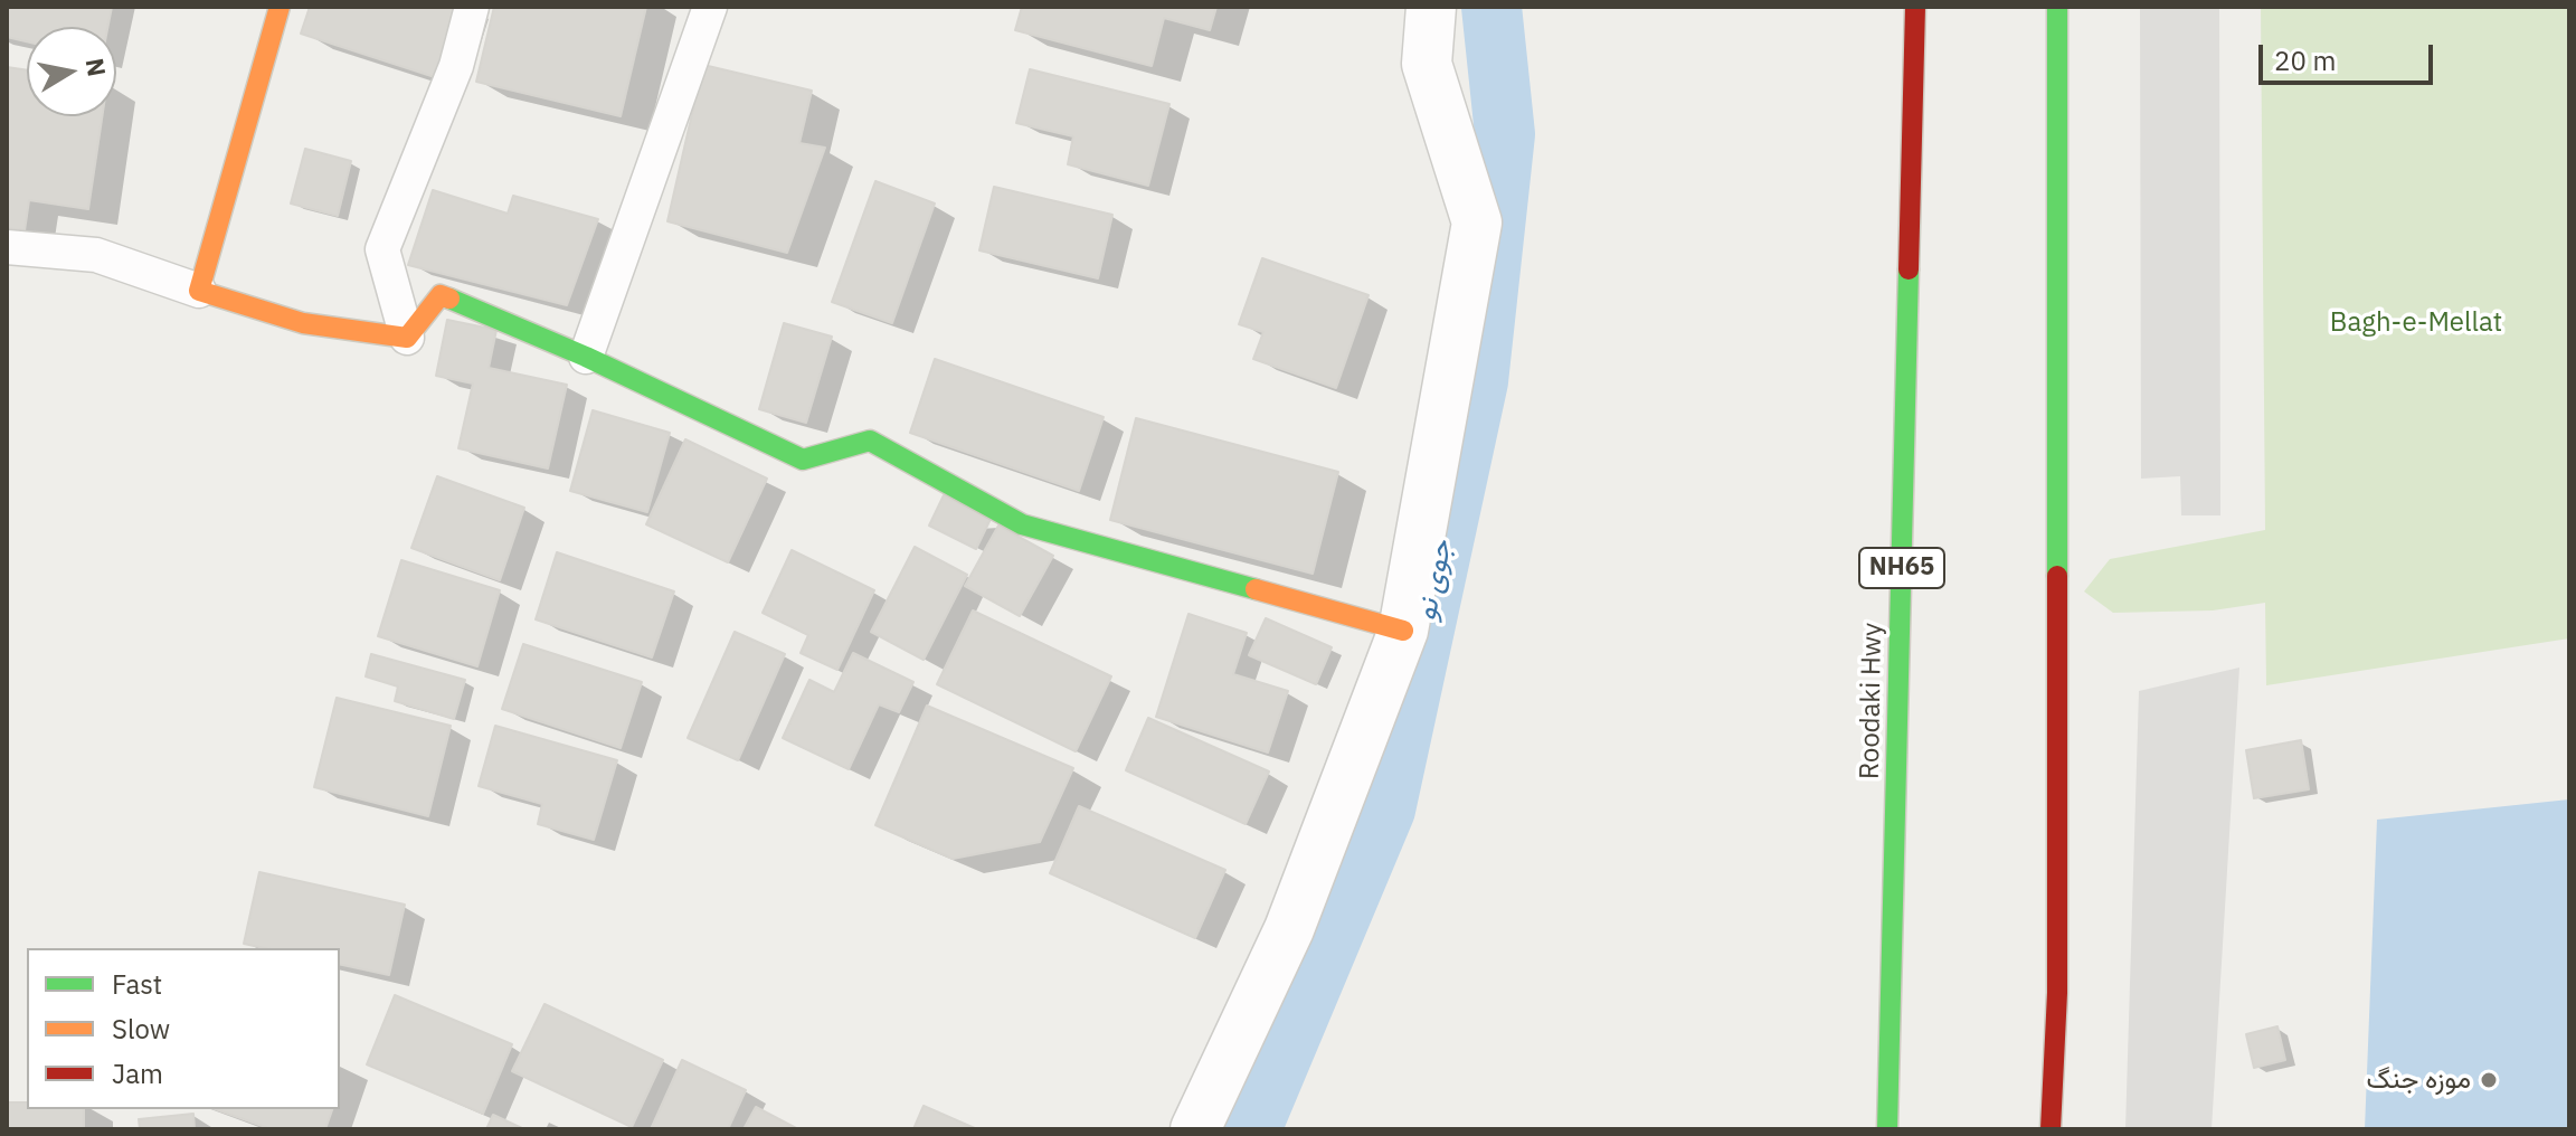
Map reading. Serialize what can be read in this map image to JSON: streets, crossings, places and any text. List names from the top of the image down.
{
  "streets": {
    "main road": ["NH65", "Roodaki Hwy"]
  },
  "water": ["جوی نو"],
  "parks": ["Bagh-e-Mellat"],
  "places": ["موزه جنگ"],
  "legend": ["Fast", "Slow", "Jam"],
  "scale_bar": "20 m",
  "north": "right"
}
